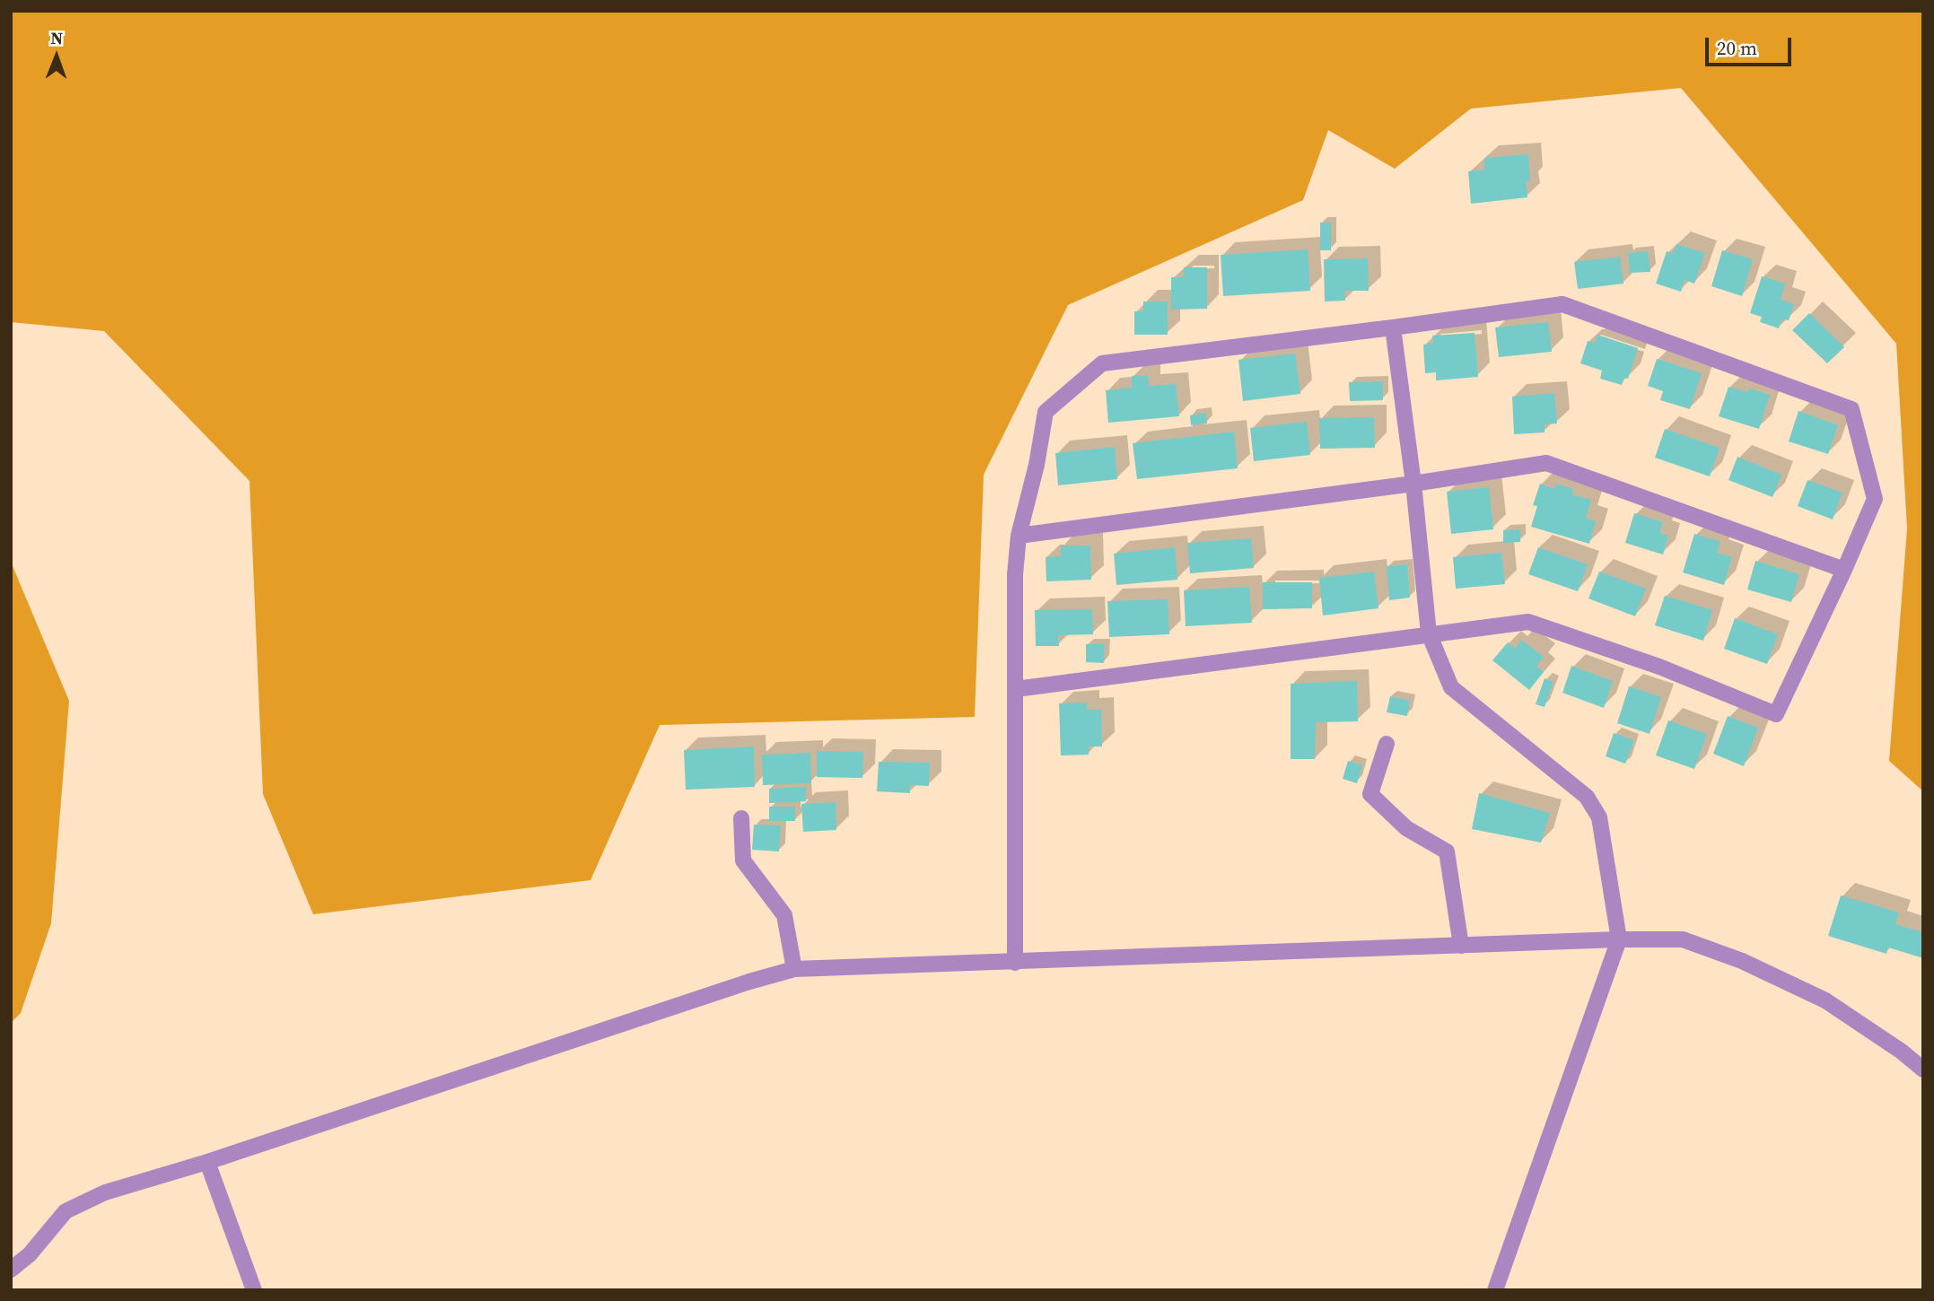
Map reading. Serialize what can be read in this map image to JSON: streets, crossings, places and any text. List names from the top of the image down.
{
  "scale_bar": "20 m",
  "north": "top"
}
